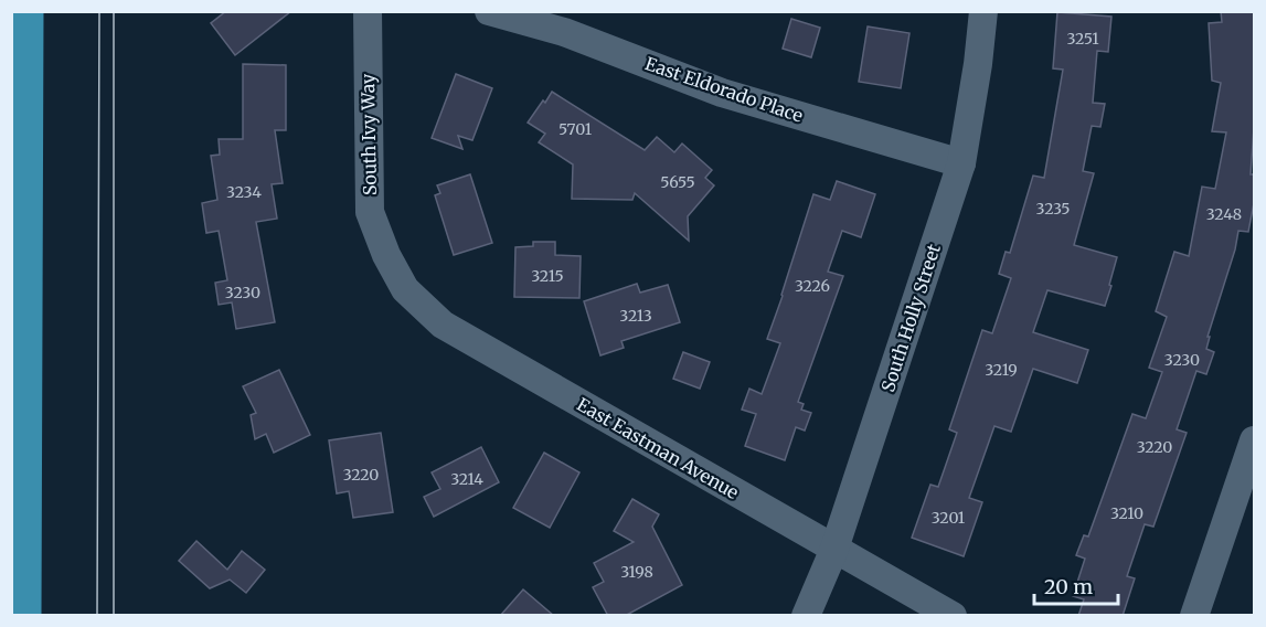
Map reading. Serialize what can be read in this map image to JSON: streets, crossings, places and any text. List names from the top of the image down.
{
  "streets": {
    "street": [
      "East Eldorado Place",
      "South Ivy Way",
      "South Holly Street",
      "East Eastman Avenue"
    ]
  },
  "crossings": [
    ["East Eldorado Place", "South Holly Street"],
    ["South Ivy Way", "East Eastman Avenue"],
    ["South Holly Street", "East Eastman Avenue"]
  ],
  "house_numbers": [
    "3251",
    "5701",
    "5655",
    "3234",
    "3235",
    "3248",
    "3215",
    "3226",
    "3230",
    "3213",
    "3230",
    "3219",
    "3220",
    "3220",
    "3214",
    "3210",
    "3201",
    "3198"
  ],
  "scale_bar": "20 m"
}
